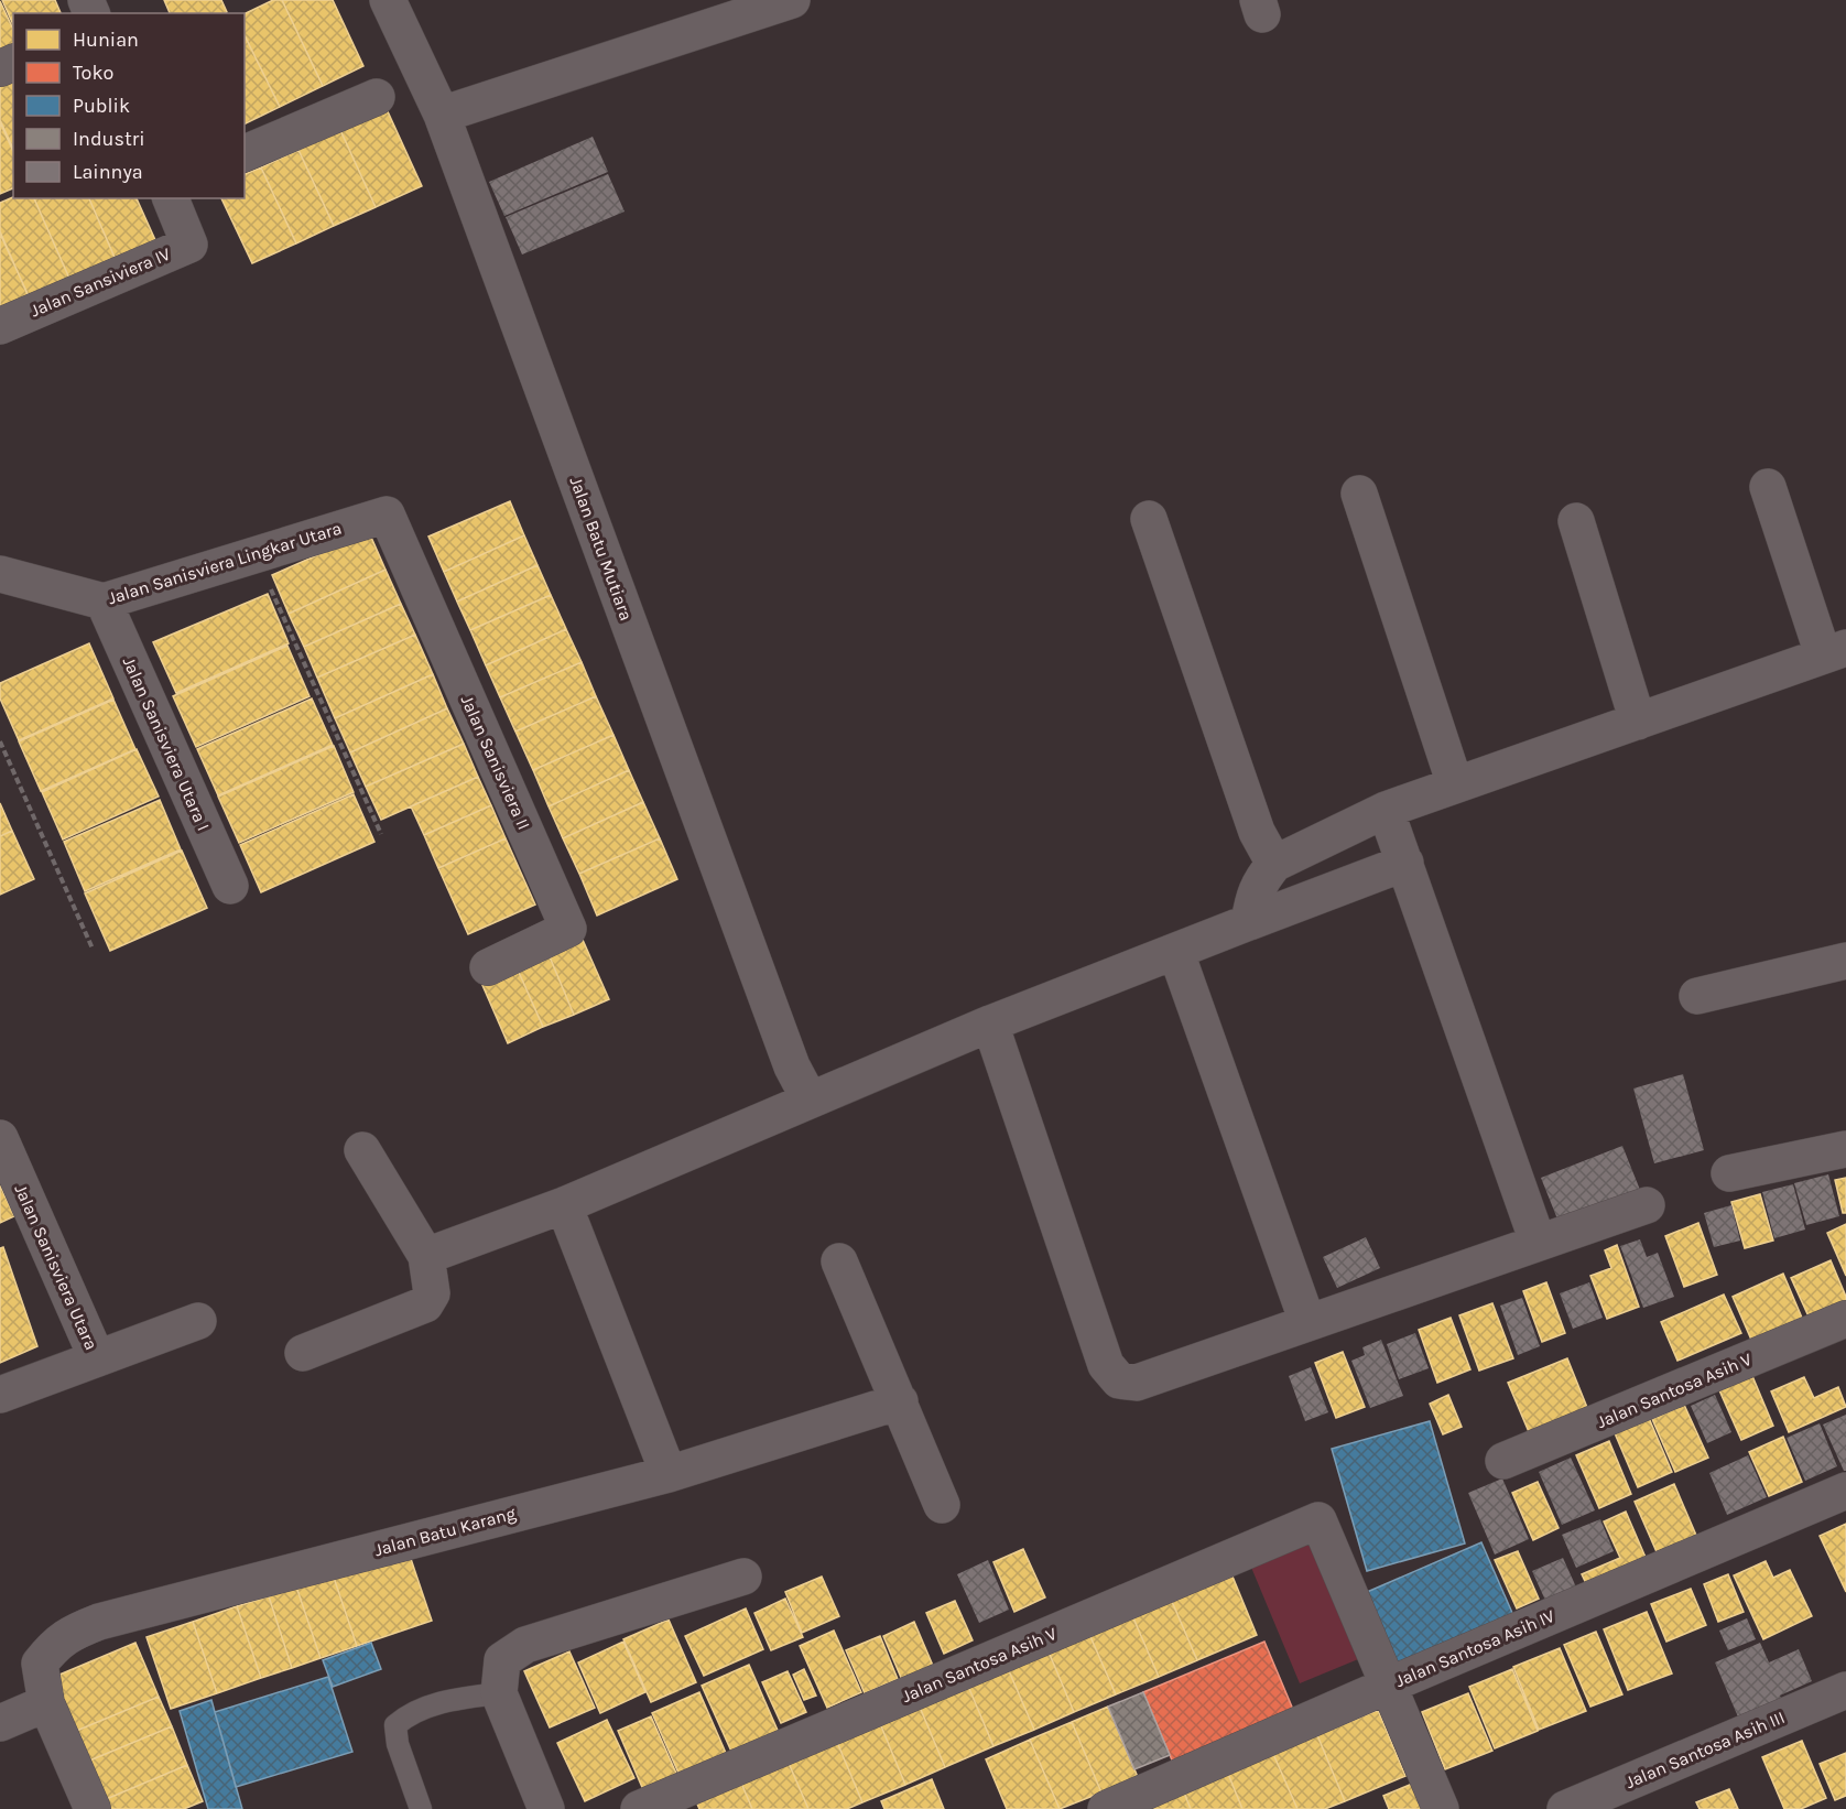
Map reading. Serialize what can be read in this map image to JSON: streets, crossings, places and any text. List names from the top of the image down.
{
  "streets": {
    "street": [
      "Jalan Sansiviera IV",
      "Jalan Batu Mutiara",
      "Jalan Sanisviera Lingkar Utara",
      "Jalan Sanisviera Utara I",
      "Jalan Sanisviera II",
      "Jalan Sanisviera Utara",
      "Jalan Santosa Asih V",
      "Jalan Batu Karang",
      "Jalan Santosa Asih IV",
      "Jalan Santosa Asih III"
    ]
  },
  "crossings": [
    ["Jalan Sanisviera Lingkar Utara", "Jalan Sanisviera Utara I"],
    ["Jalan Sanisviera Lingkar Utara", "Jalan Sanisviera II"],
    ["Jalan Santosa Asih V", "Jalan Santosa Asih IV"]
  ],
  "legend": [
    "Hunian",
    "Toko",
    "Publik",
    "Industri",
    "Lainnya"
  ]
}
